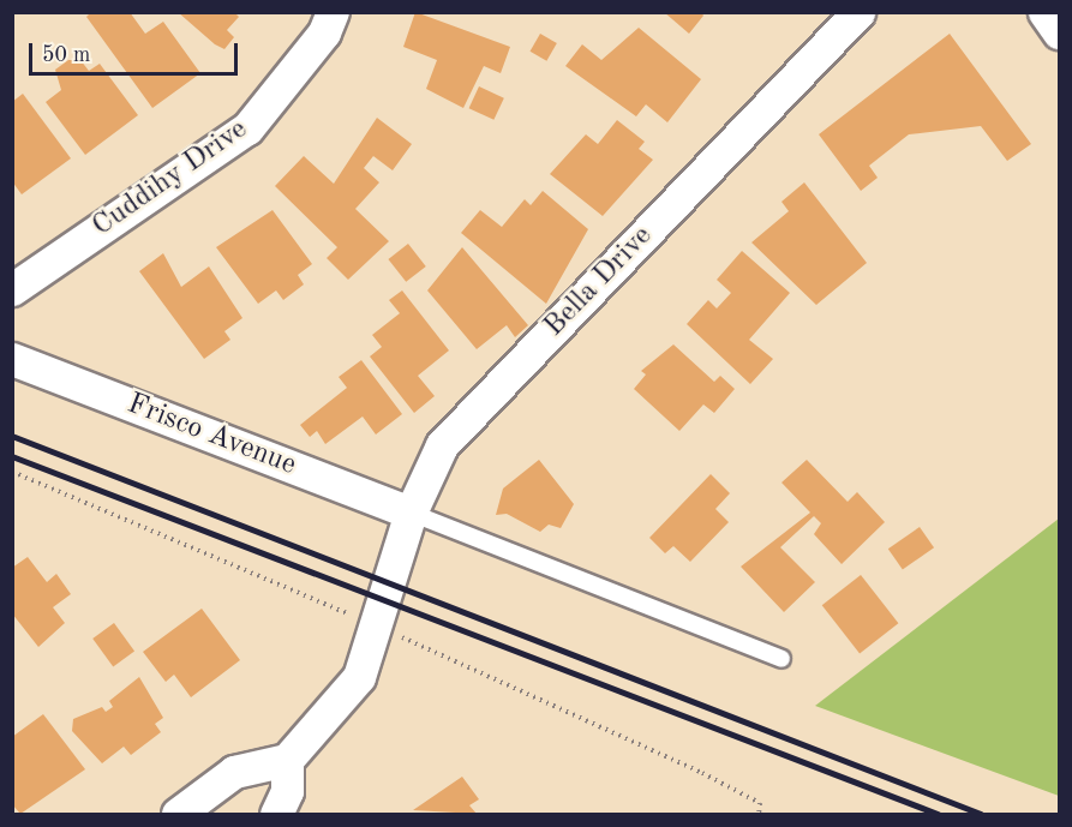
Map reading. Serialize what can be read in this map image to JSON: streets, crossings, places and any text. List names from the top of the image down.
{
  "streets": {
    "street": ["Cuddihy Drive", "Bella Drive", "Frisco Avenue"]
  },
  "crossings": [
    ["Bella Drive", "Frisco Avenue"]
  ],
  "scale_bar": "50 m"
}
